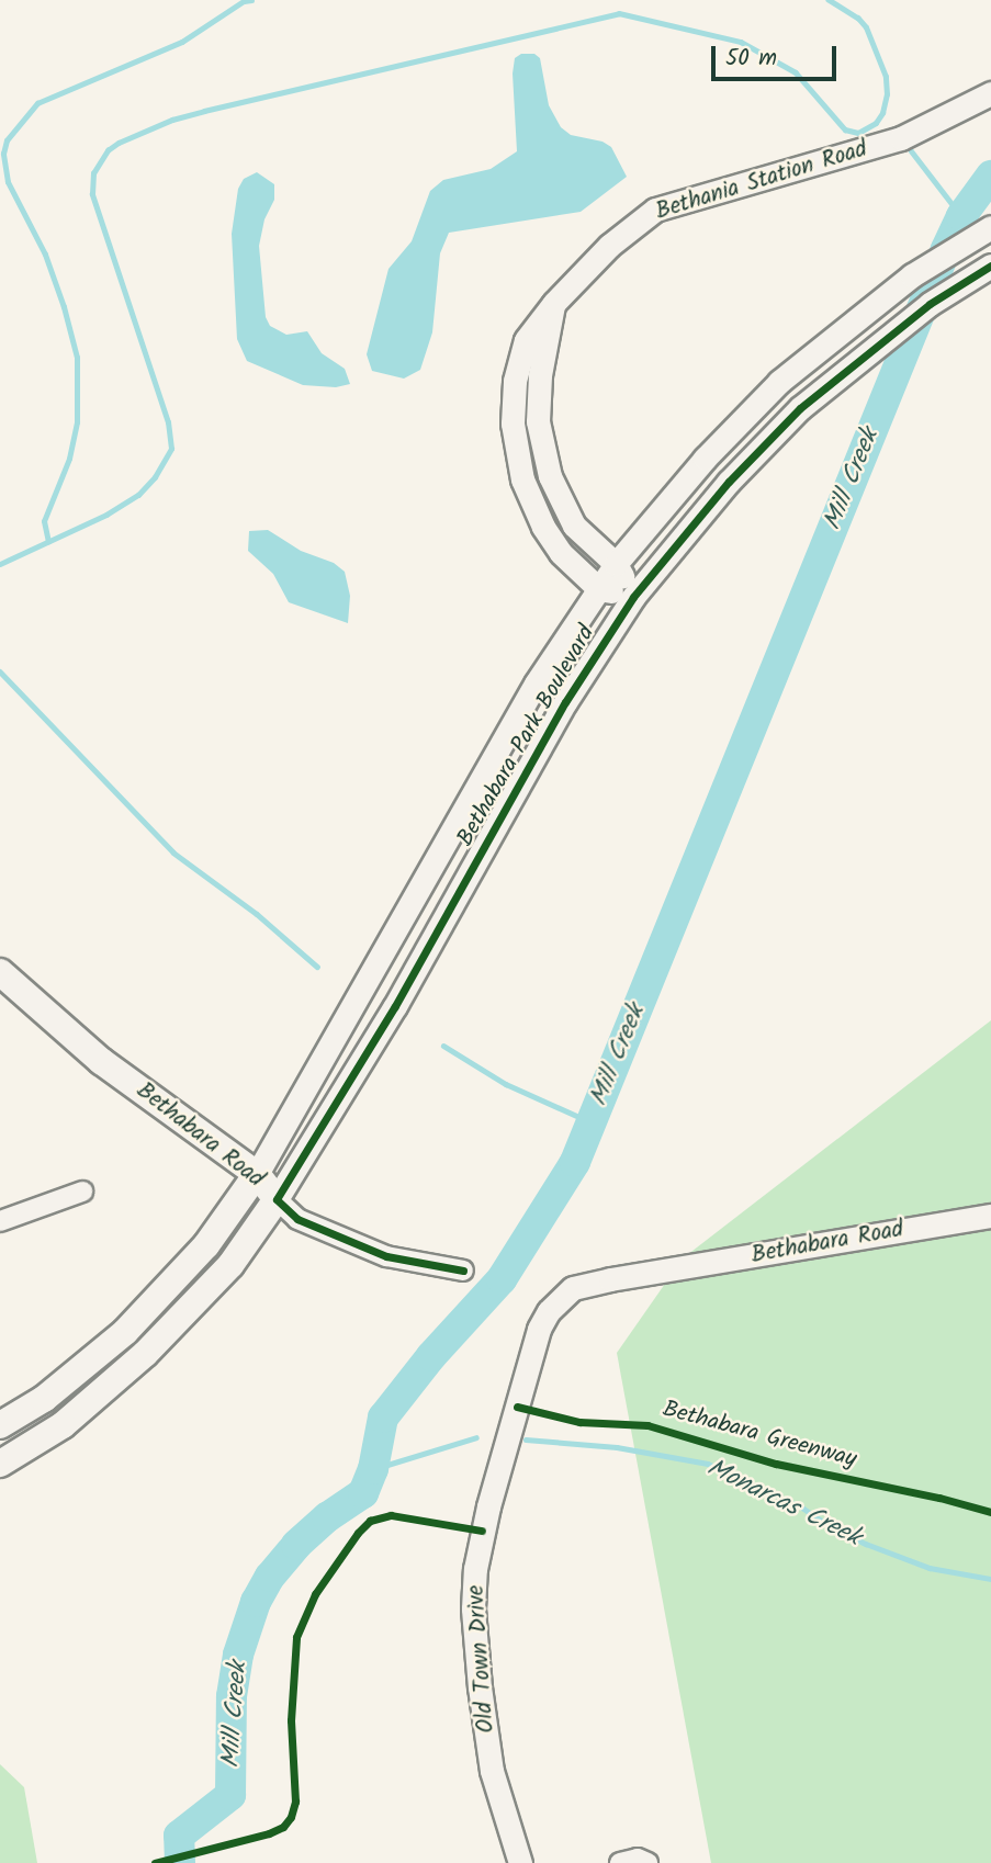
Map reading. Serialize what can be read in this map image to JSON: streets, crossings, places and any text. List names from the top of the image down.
{
  "streets": {
    "main road": ["Bethabara Park Boulevard", "Bethabara Road"],
    "street": ["Bethania Station Road", "Old Town Drive"],
    "cycle path": ["Bethabara Greenway"]
  },
  "crossings": [
    ["Bethania Station Road", "Bethabara Park Boulevard"],
    ["Bethabara Park Boulevard", "Bethabara Road"],
    ["Bethabara Road", "Old Town Drive"]
  ],
  "water": ["Mill Creek", "Monarcas Creek"],
  "scale_bar": "50 m"
}
